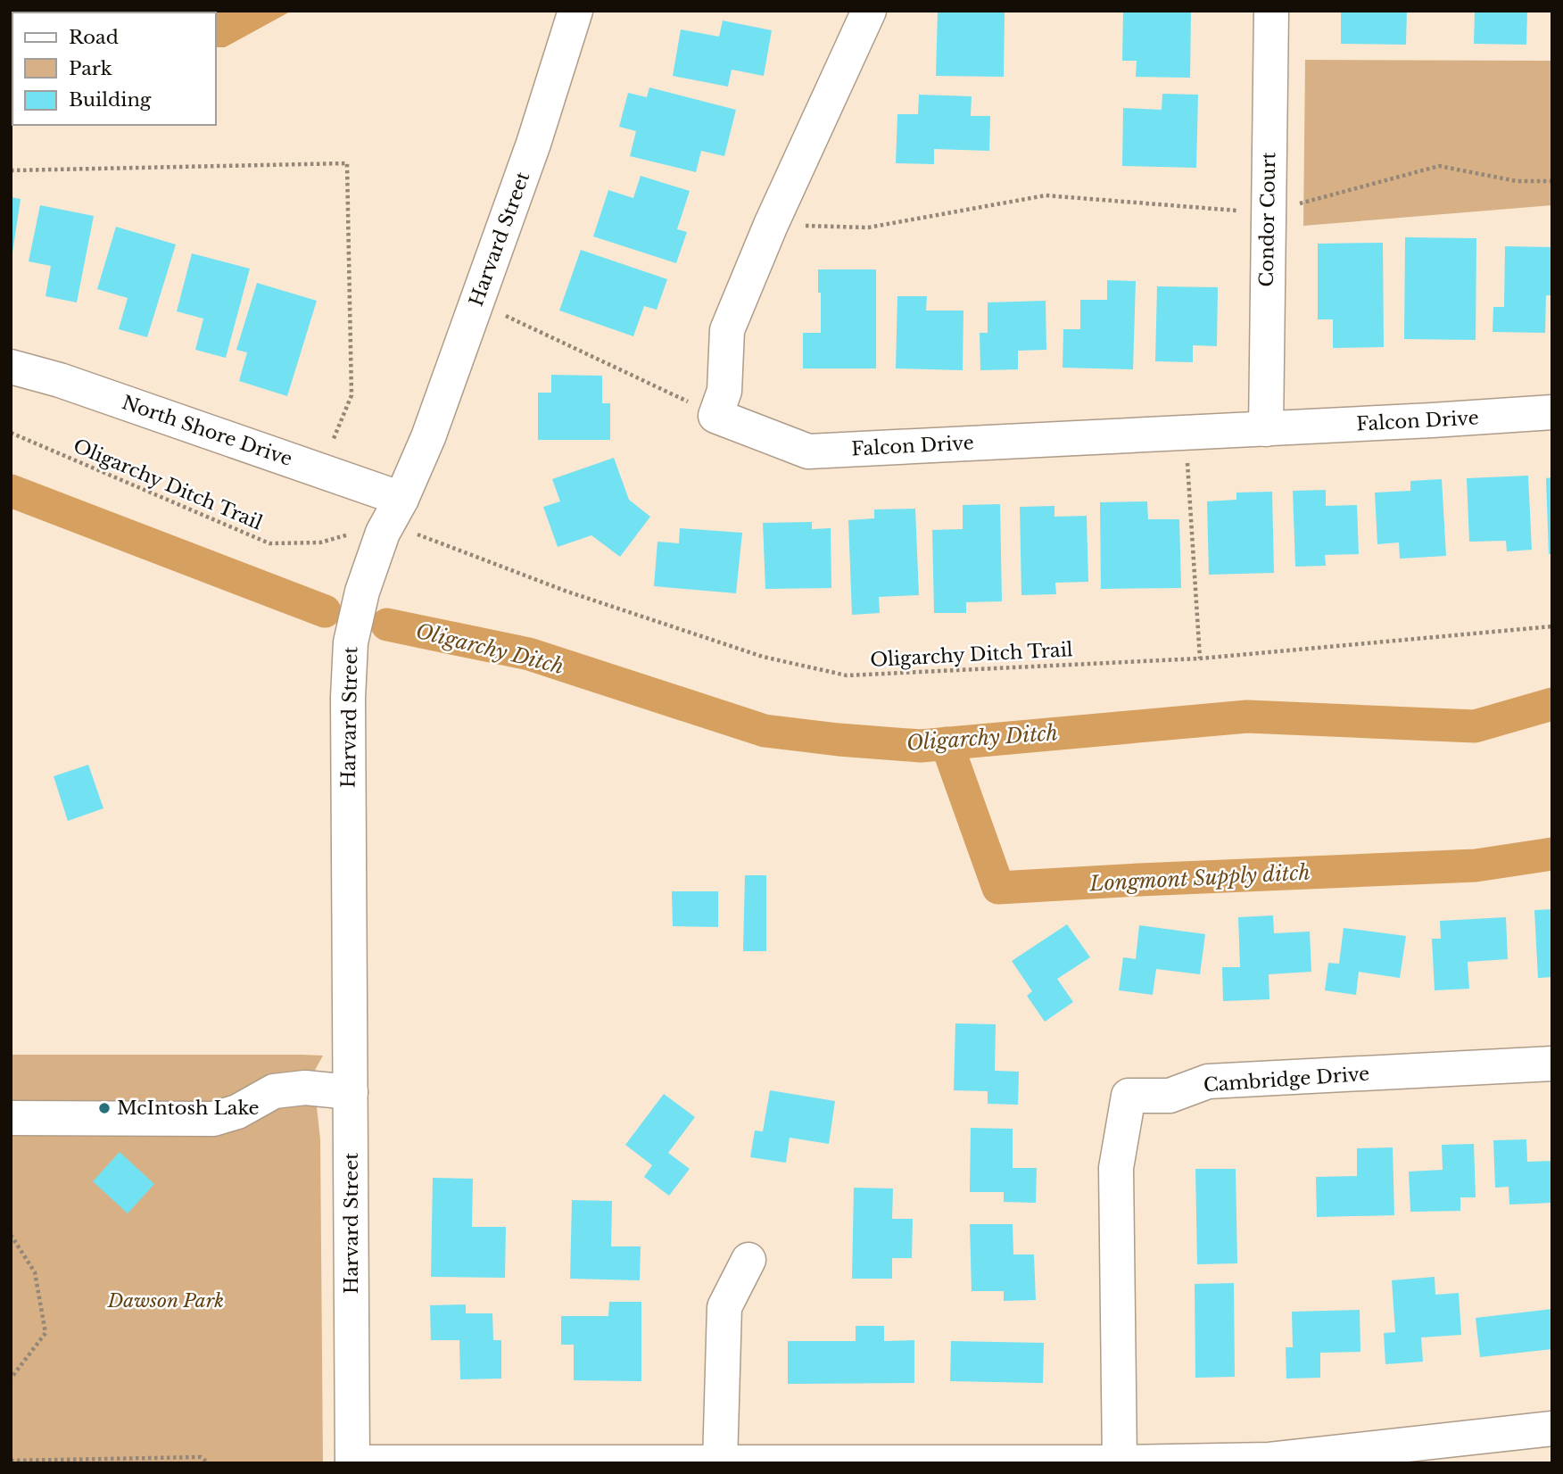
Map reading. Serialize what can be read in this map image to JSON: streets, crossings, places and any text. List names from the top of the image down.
{
  "streets": {
    "street": [
      "Condor Court",
      "Harvard Street",
      "Falcon Drive",
      "North Shore Drive",
      "Cambridge Drive"
    ],
    "path": ["Oligarchy Ditch Trail"]
  },
  "crossings": [
    ["Condor Court", "Falcon Drive"],
    ["Harvard Street", "North Shore Drive"]
  ],
  "water": ["Oligarchy Ditch", "Longmont Supply ditch"],
  "parks": ["Dawson Park"],
  "places": ["McIntosh Lake"],
  "legend": ["Road", "Park", "Building"]
}
